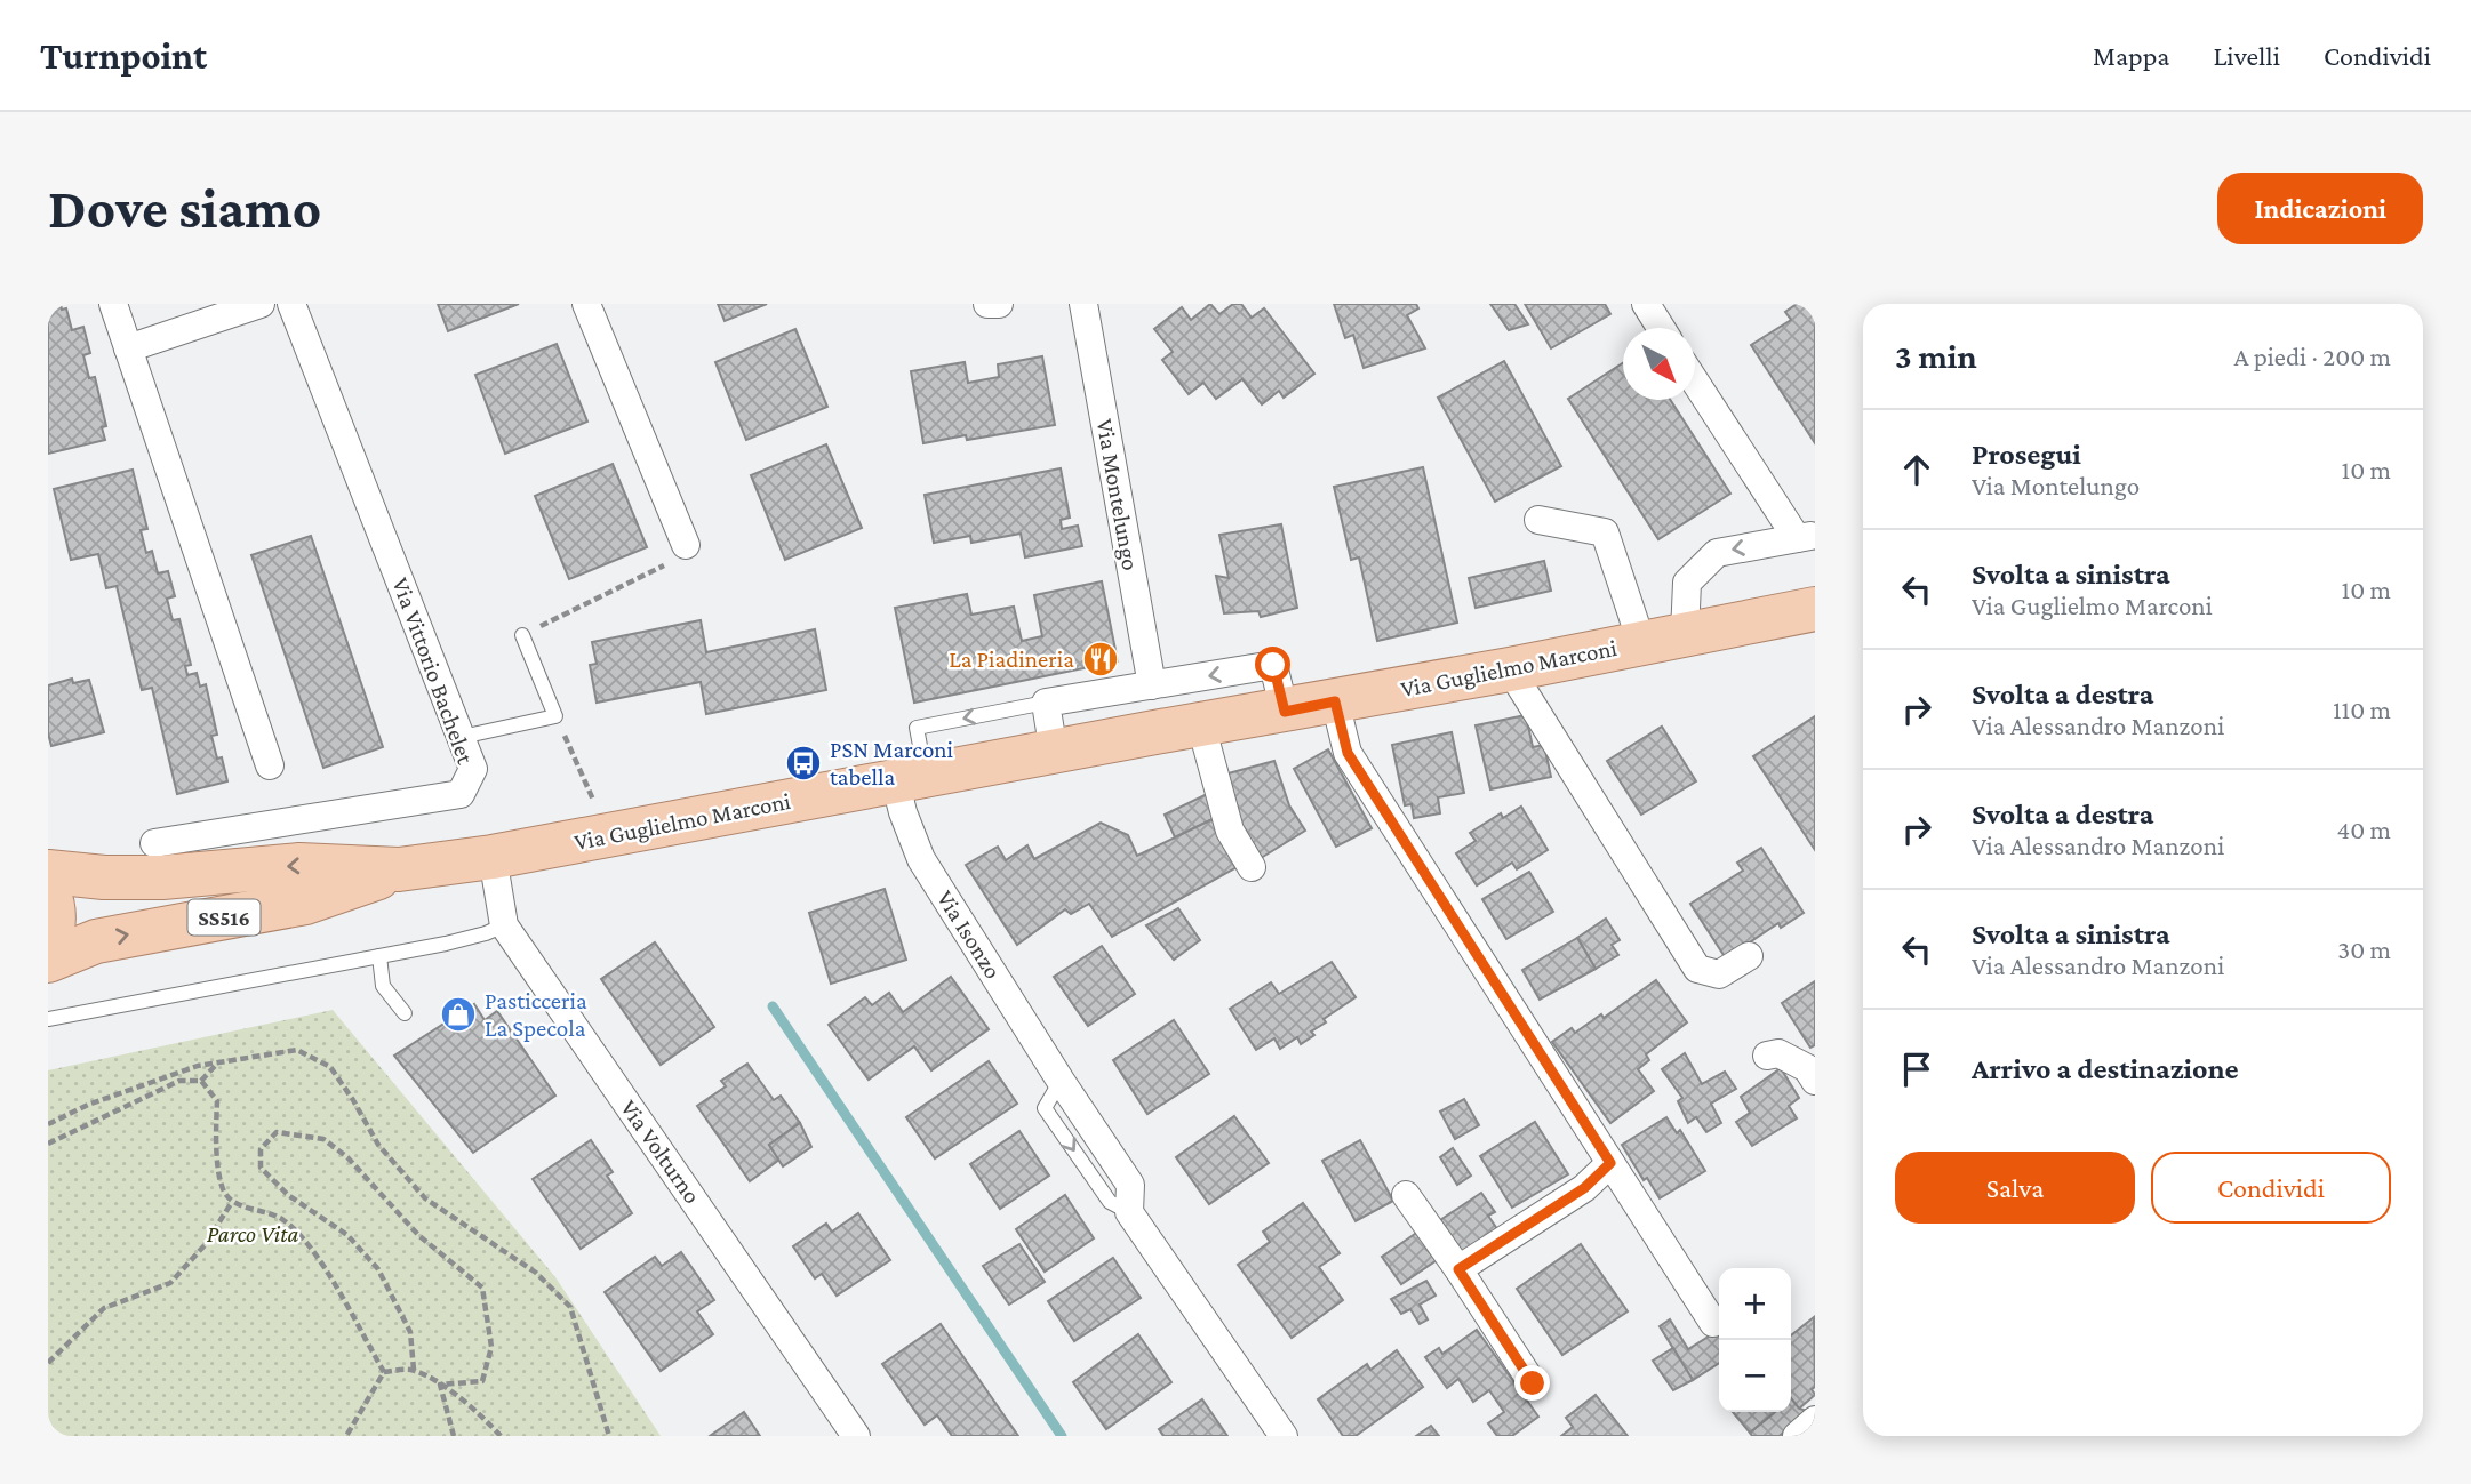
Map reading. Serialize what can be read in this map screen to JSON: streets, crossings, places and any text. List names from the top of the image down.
{
  "streets": {
    "main road": ["Via Guglielmo Marconi", "SS516"],
    "street": [
      "Via Montelungo",
      "Via Vittorio Bachelet",
      "Via Isonzo",
      "Via Volturno"
    ]
  },
  "crossings": [
    ["Via Guglielmo Marconi", "Via Isonzo"],
    ["Via Guglielmo Marconi", "Via Volturno"]
  ],
  "parks": ["Parco Vita"],
  "places": {
    "restaurant": ["La Piadineria"],
    "bus stop": ["PSN Marconi tabella"],
    "shop": ["Pasticceria La Specola"]
  },
  "north": "bottom right",
  "page": {
    "header": "Turnpoint",
    "nav": ["Mappa", "Livelli", "Condividi"],
    "buttons": [
      "Indicazioni",
      ["Salva", "Condividi"]
    ],
    "title": "Dove siamo",
    "heading": ["3 min", "A piedi · 200 m"],
    "list": [
      ["Prosegui", "Via Montelungo", "10 m"],
      ["Svolta a sinistra", "Via Guglielmo Marconi", "10 m"],
      ["Svolta a destra", "Via Alessandro Manzoni", "110 m"],
      ["Svolta a destra", "Via Alessandro Manzoni", "40 m"],
      ["Svolta a sinistra", "Via Alessandro Manzoni", "30 m"],
      "Arrivo a destinazione"
    ],
    "map_buttons": ["+", "−"]
  }
}
